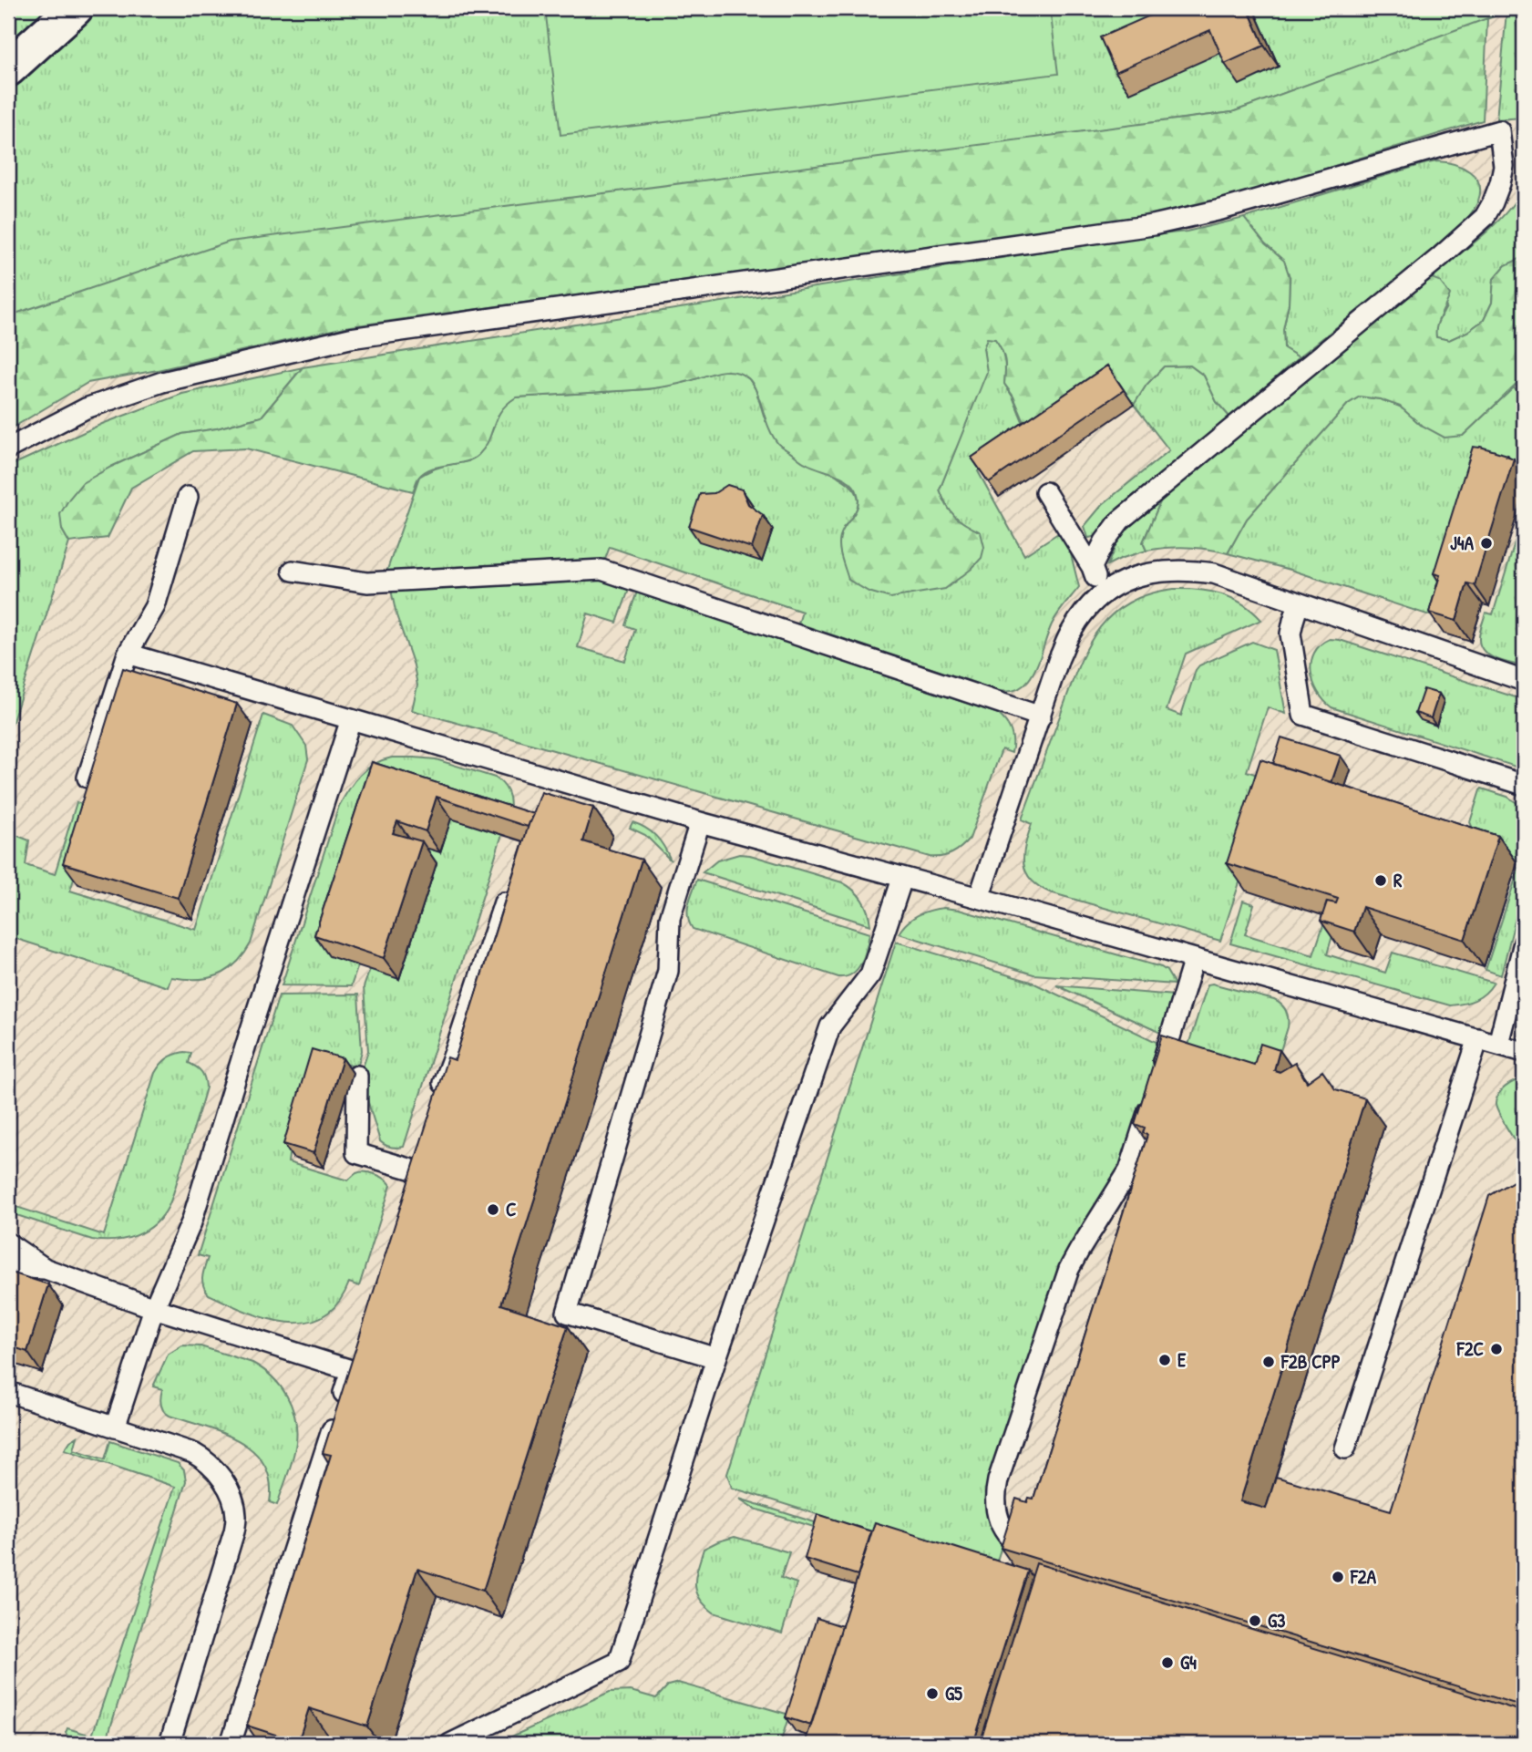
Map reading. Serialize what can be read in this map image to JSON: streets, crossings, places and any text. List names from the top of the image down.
{
  "places": [
    "J4A",
    "R",
    "C",
    "F2C",
    "E",
    "F2B CPP",
    "F2A",
    "G3",
    "G4",
    "G5"
  ]
}
